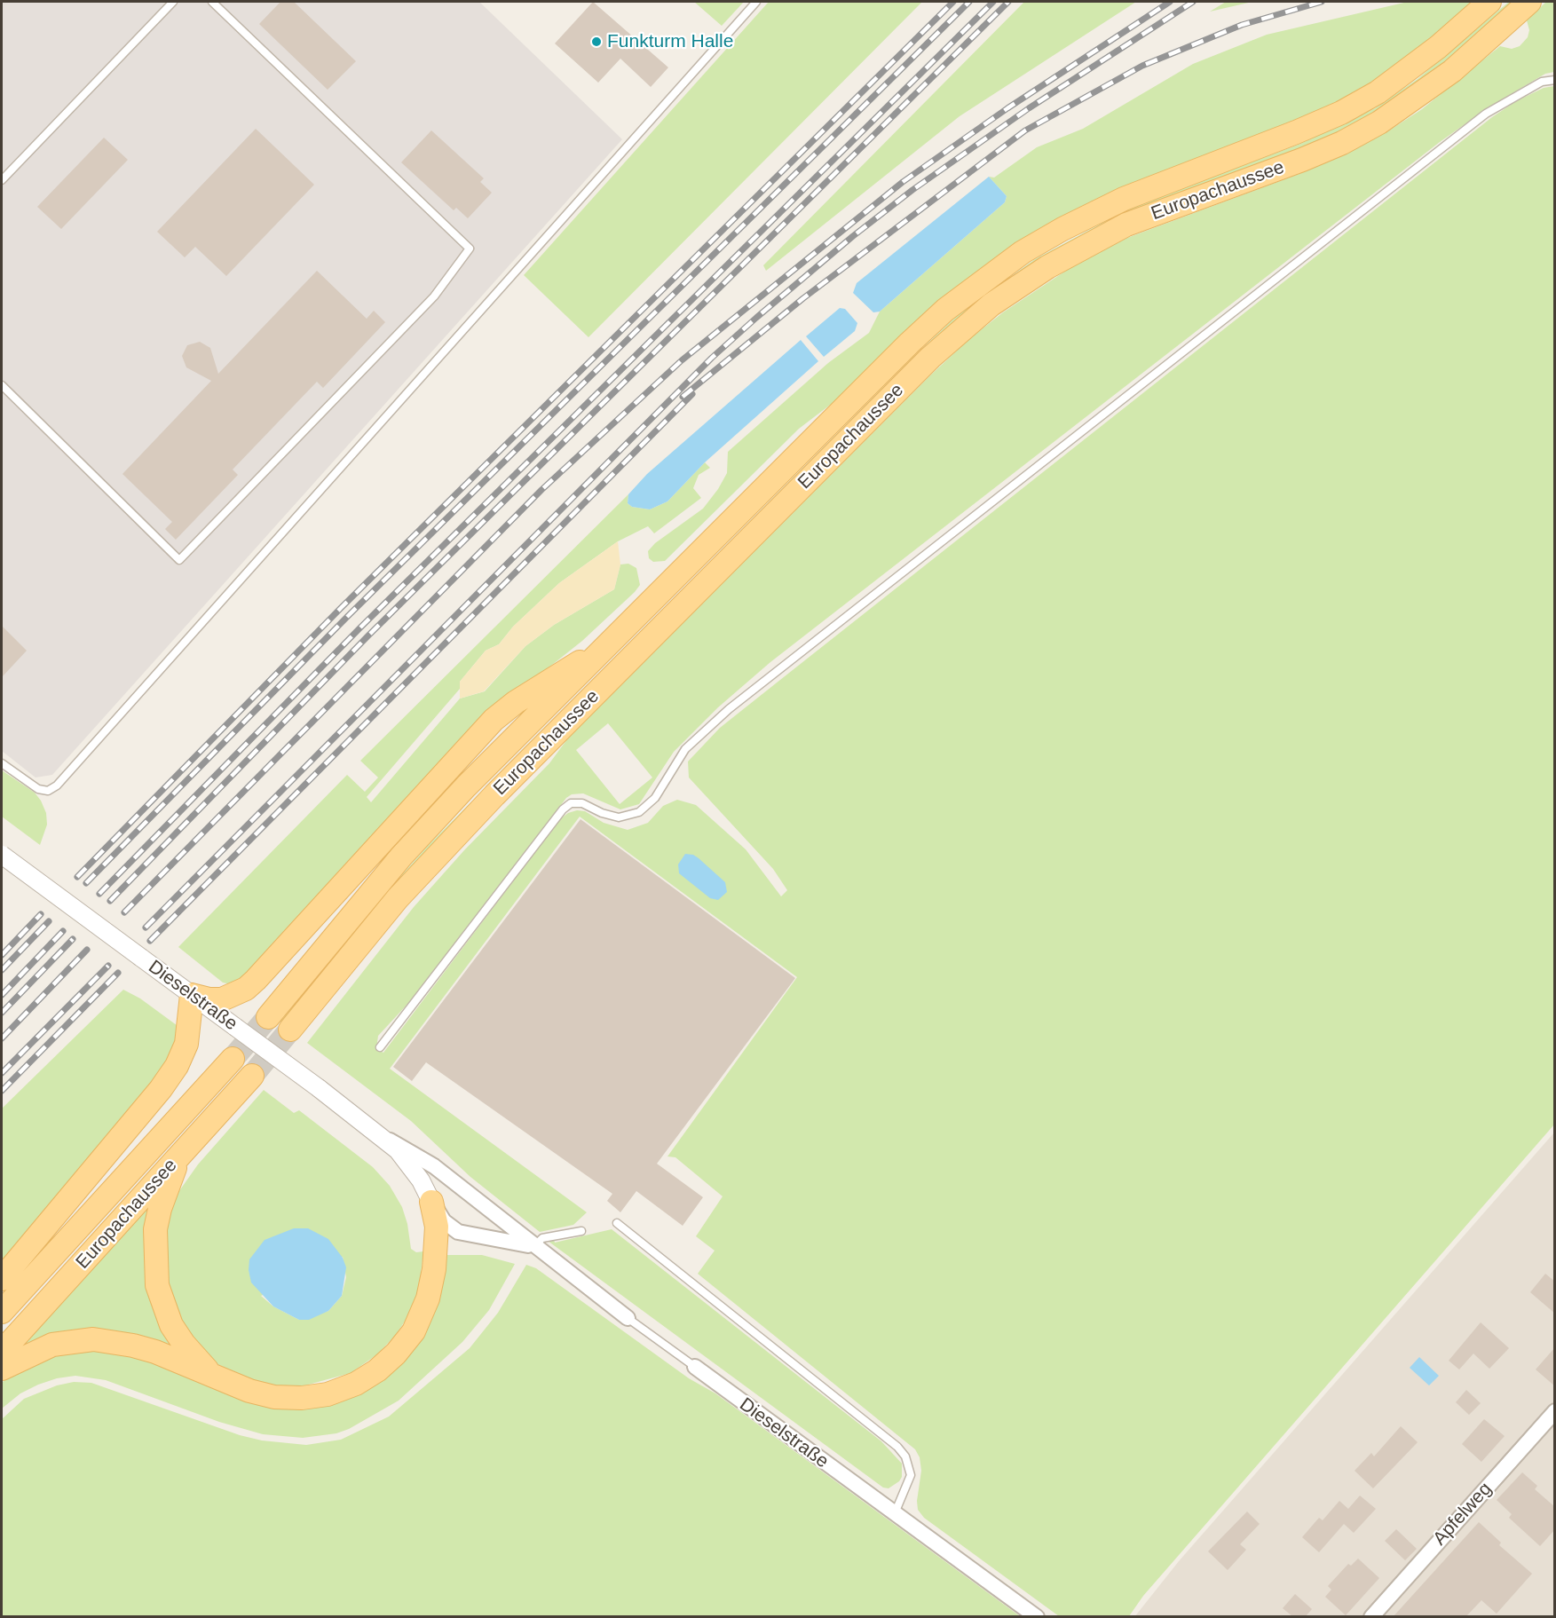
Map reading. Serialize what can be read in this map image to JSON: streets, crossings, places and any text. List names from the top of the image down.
{
  "streets": {
    "main road": ["Europachaussee"],
    "street": ["Dieselstraße", "Apfelweg"]
  },
  "places": ["Funkturm Halle"]
}
